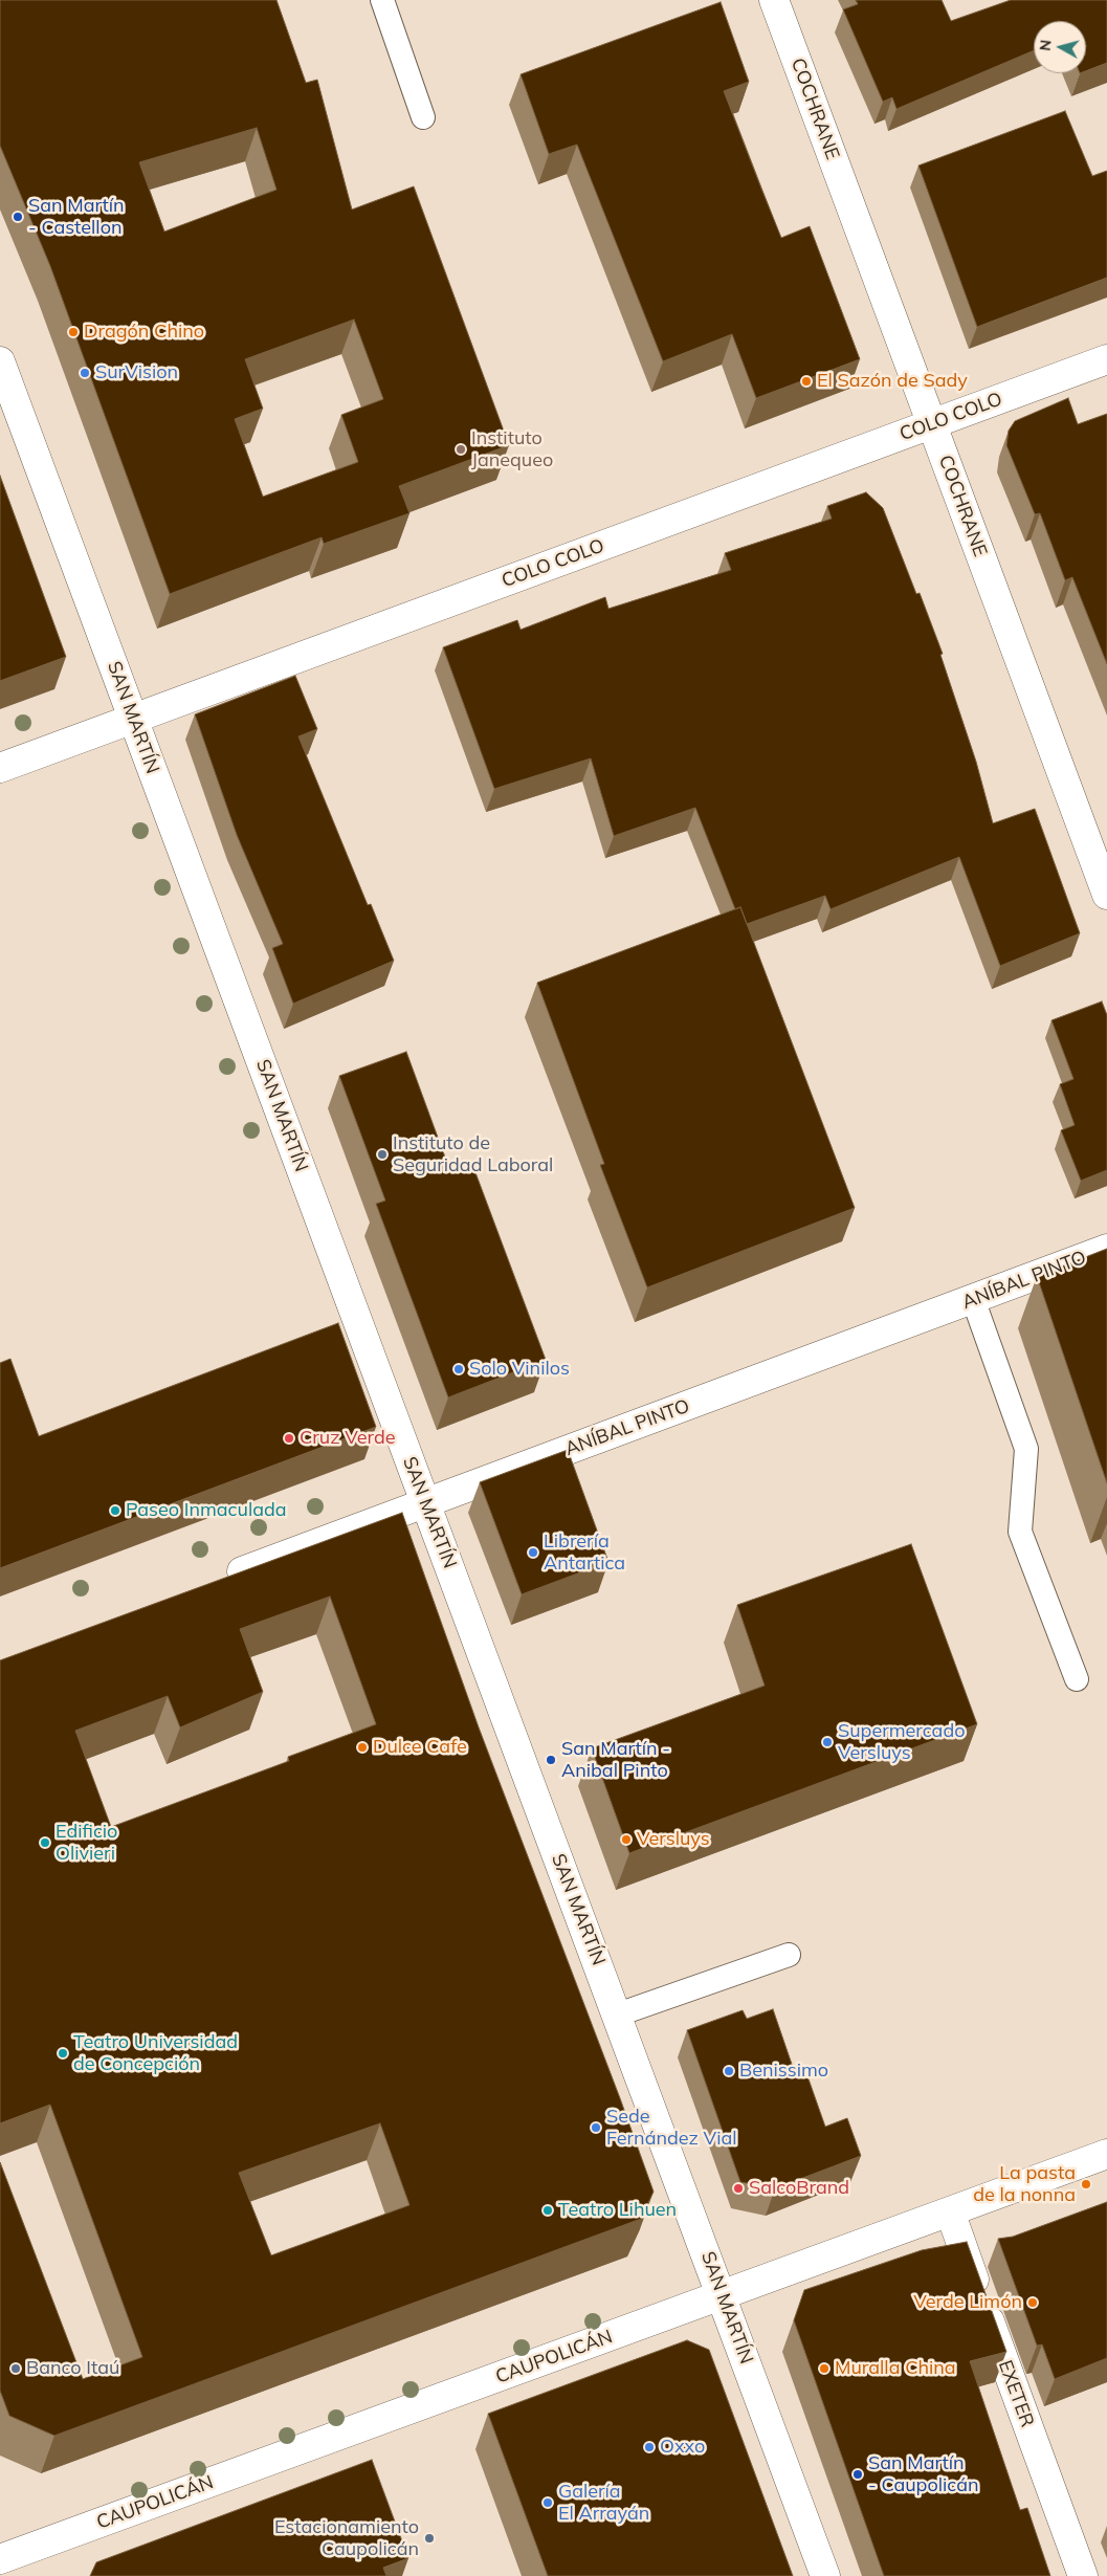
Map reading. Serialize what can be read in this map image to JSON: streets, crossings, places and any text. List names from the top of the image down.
{
  "streets": {
    "street": [
      "COCHRANE",
      "COLO COLO",
      "SAN MARTÍN",
      "ANÍBAL PINTO",
      "CAUPOLICÁN",
      "EXETER"
    ]
  },
  "crossings": [
    ["COCHRANE", "COLO COLO"],
    ["COLO COLO", "SAN MARTÍN"],
    ["SAN MARTÍN", "ANÍBAL PINTO"],
    ["SAN MARTÍN", "CAUPOLICÁN"],
    ["CAUPOLICÁN", "EXETER"]
  ],
  "places": [
    "San Martín - Castellon",
    "Dragón Chino",
    "SurVision",
    "El Sazón de Sady",
    "Instituto Janequeo",
    "Instituto de Seguridad Laboral",
    "Solo Vinilos",
    "Cruz Verde",
    "Paseo Inmaculada",
    "Librería Antartica",
    "Supermercado Versluys",
    "Dulce Cafe",
    "San Martín - Anibal Pinto",
    "Versluys",
    "Edificio Olivieri",
    "Teatro Universidad de Concepción",
    "Benissimo",
    "Sede Fernández Vial",
    "La pasta de la nonna",
    "SalcoBrand",
    "Teatro Lihuen",
    "Verde Limón",
    "Banco Itaú",
    "Muralla China",
    "Oxxo",
    "San Martín - Caupolicán",
    "Galería El Arrayán",
    "Estacionamiento Caupolicán"
  ],
  "north": "left"
}
